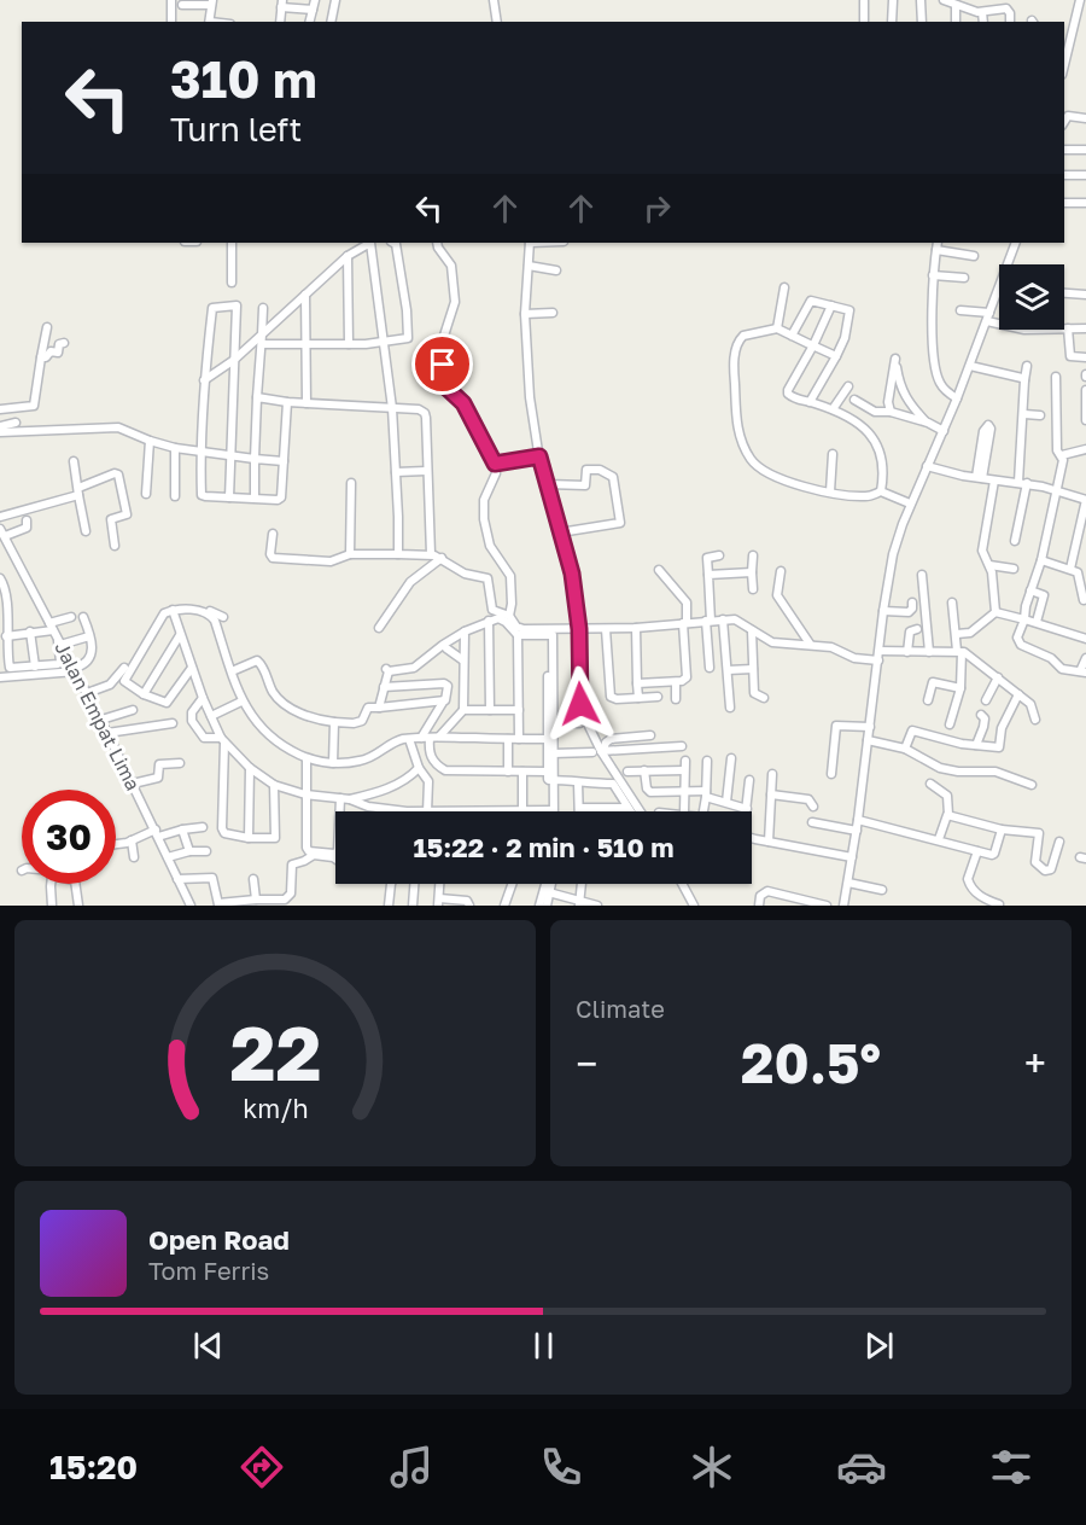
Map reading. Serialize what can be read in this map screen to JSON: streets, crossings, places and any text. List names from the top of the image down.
{
  "streets": {
    "street": ["Jalan Empat Lima"]
  },
  "page": {
    "turn": ["310 m", "Turn left"],
    "limit": "30",
    "trip": "15:22 · 2 min · 510 m",
    "tile": "Climate",
    "heat": ["−", "20.5°", "+"],
    "song": ["Open Road", "Tom Ferris"],
    "tabs": "15:20",
    "gauge": ["22", "km/h"]
  }
}
